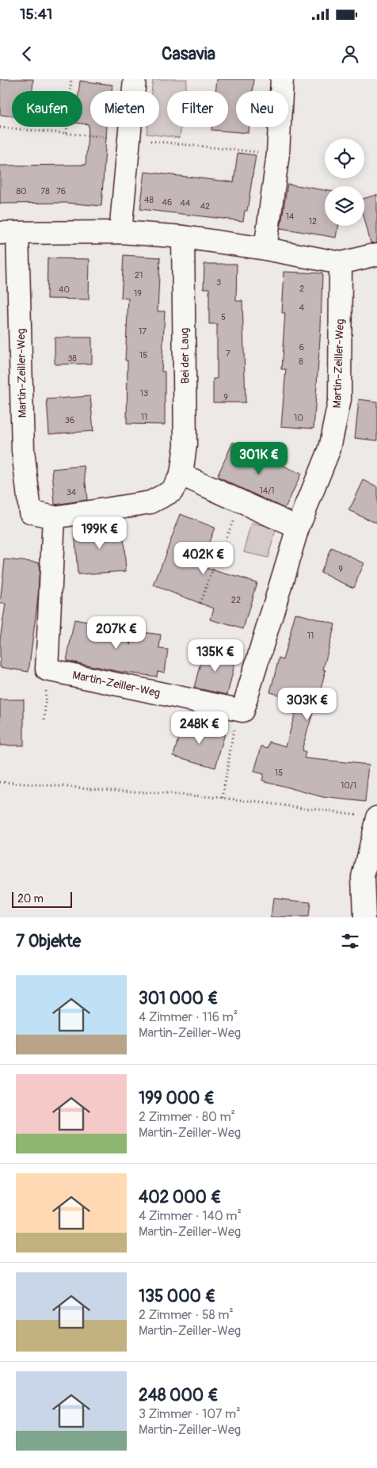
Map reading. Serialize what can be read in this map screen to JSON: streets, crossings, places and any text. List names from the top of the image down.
{
  "streets": {
    "street": ["Bei der Laug", "Martin-Zeiller-Weg"]
  },
  "crossings": [
    ["Bei der Laug", "Martin-Zeiller-Weg"]
  ],
  "house_numbers": [
    "80",
    "78",
    "76",
    "48",
    "46",
    "44",
    "42",
    "14",
    "12",
    "21",
    "3",
    "2",
    "40",
    "19",
    "4",
    "5",
    "17",
    "6",
    "7",
    "15",
    "38",
    "8",
    "13",
    "9",
    "11",
    "10",
    "36",
    "14/1",
    "34",
    "9",
    "22",
    "11",
    "15",
    "10/1"
  ],
  "scale_bar": "20 m",
  "page": {
    "status": "15:41",
    "header": "Casavia",
    "chip": [
      "Kaufen",
      "Mieten",
      "Filter",
      "Neu"
    ],
    "price": [
      "301K €",
      "199K €",
      "402K €",
      "207K €",
      "135K €",
      "303K €",
      "248K €"
    ],
    "scale": "20 m",
    "heading": "7 Objekte",
    "list": [
      {
        "name": "301 000 €",
        "note": "4 Zimmer · 116 m² · Martin-Zeiller-Weg"
      },
      {
        "name": "199 000 €",
        "note": "2 Zimmer · 80 m² · Martin-Zeiller-Weg"
      },
      {
        "name": "402 000 €",
        "note": "4 Zimmer · 140 m² · Martin-Zeiller-Weg"
      },
      {
        "name": "135 000 €",
        "note": "2 Zimmer · 58 m² · Martin-Zeiller-Weg"
      },
      {
        "name": "248 000 €",
        "note": "3 Zimmer · 107 m² · Martin-Zeiller-Weg"
      }
    ]
  }
}
